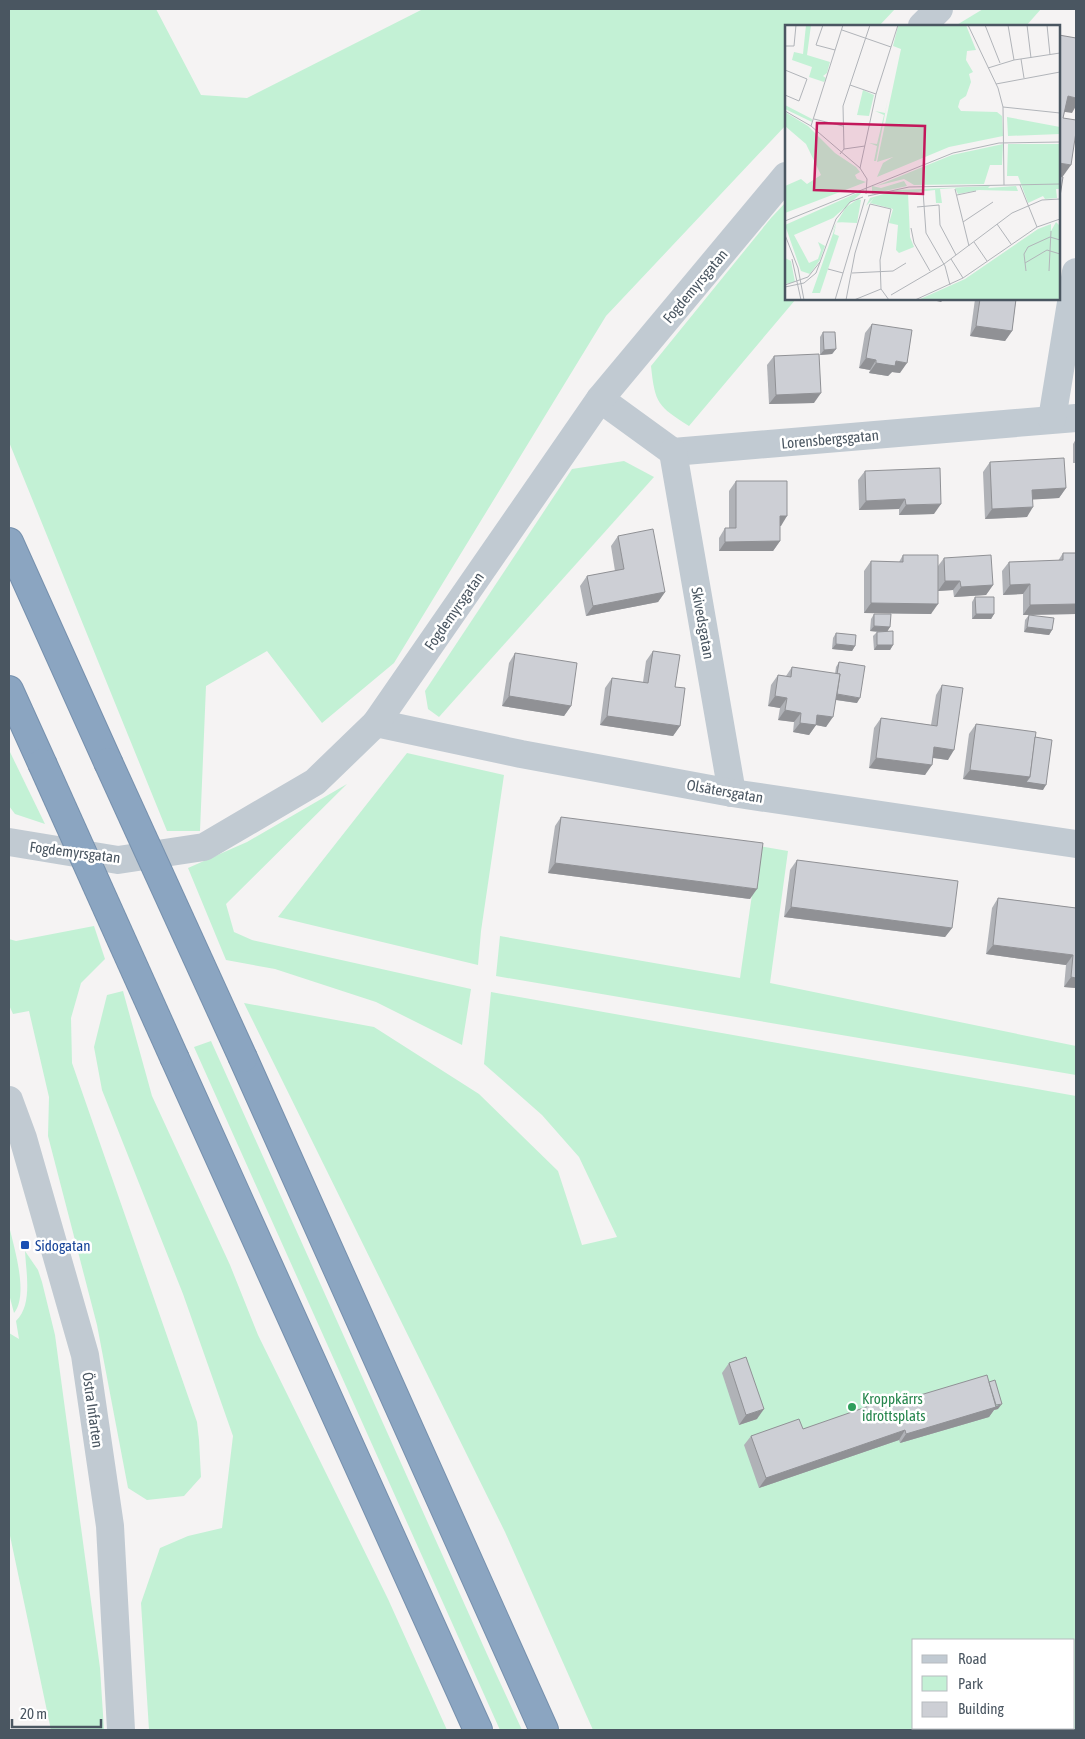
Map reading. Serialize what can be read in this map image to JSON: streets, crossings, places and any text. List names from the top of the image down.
{
  "streets": {
    "street": [
      "Fogdemyrsgatan",
      "Lorensbergsgatan",
      "Skivedsgatan",
      "Olsätersgatan",
      "Östra Infarten"
    ]
  },
  "crossings": [
    ["Fogdemyrsgatan", "Olsätersgatan"],
    ["Lorensbergsgatan", "Skivedsgatan"],
    ["Skivedsgatan", "Olsätersgatan"]
  ],
  "places": {
    "transit": ["Sidogatan"],
    "other": ["Kroppkärrs idrottsplats"]
  },
  "legend": ["Road", "Park", "Building"],
  "scale_bar": "20 m"
}
